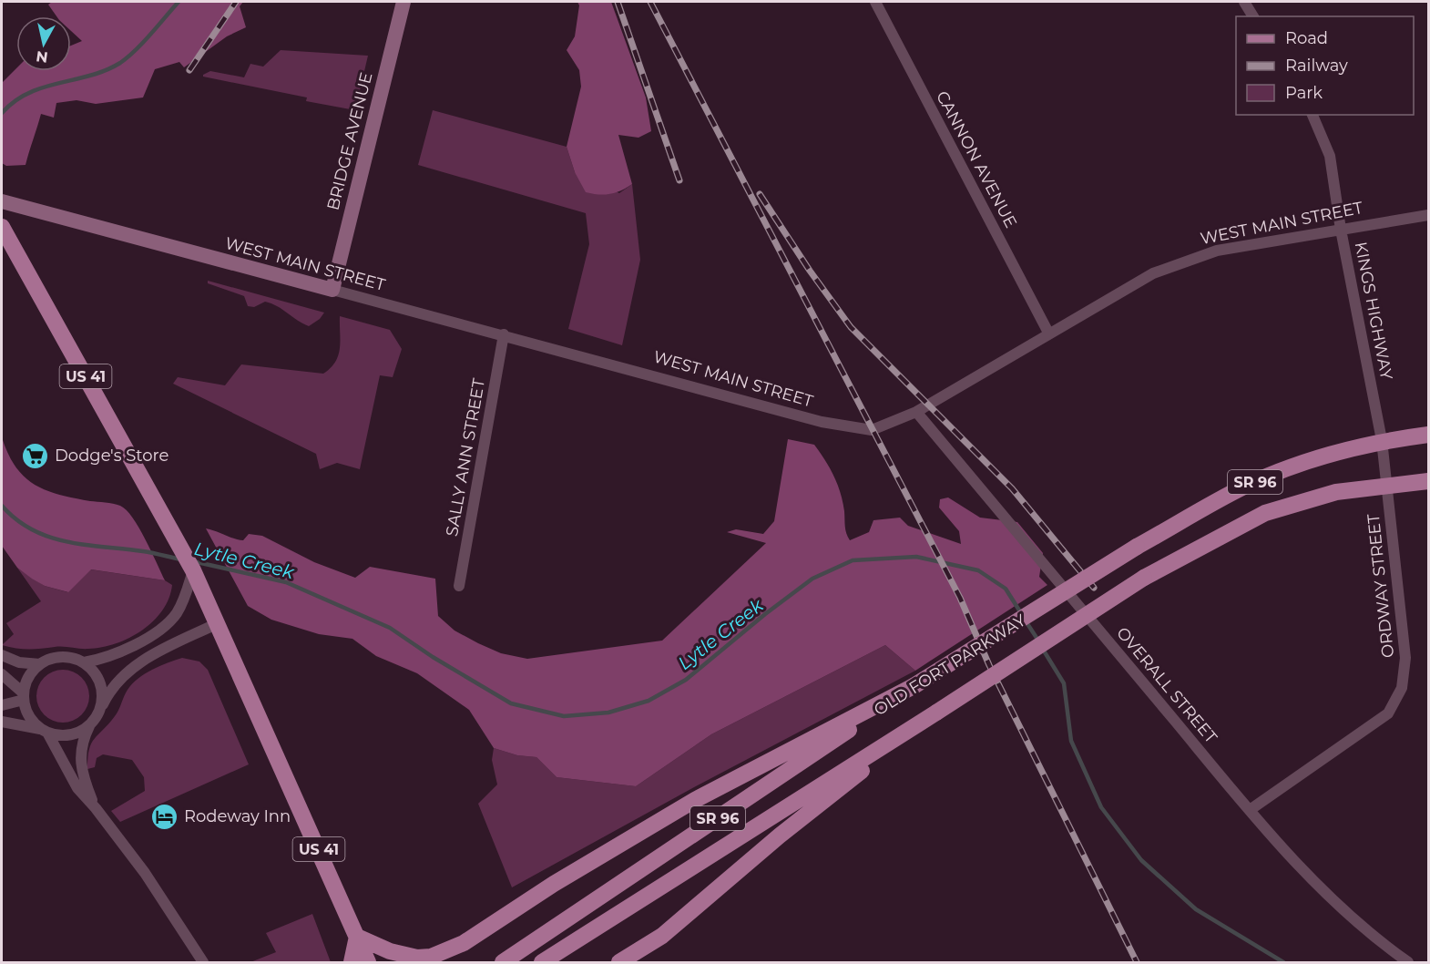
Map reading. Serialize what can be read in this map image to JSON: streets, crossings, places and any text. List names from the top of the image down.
{
  "streets": {
    "main road": ["US 41", "SR 96", "OLD FORT PARKWAY"],
    "street": [
      "BRIDGE AVENUE",
      "CANNON AVENUE",
      "WEST MAIN STREET",
      "KINGS HIGHWAY",
      "SALLY ANN STREET",
      "ORDWAY STREET",
      "OVERALL STREET"
    ]
  },
  "crossings": [
    ["BRIDGE AVENUE", "WEST MAIN STREET"],
    ["CANNON AVENUE", "WEST MAIN STREET"],
    ["WEST MAIN STREET", "KINGS HIGHWAY"],
    ["WEST MAIN STREET", "SALLY ANN STREET"],
    ["WEST MAIN STREET", "OVERALL STREET"],
    ["KINGS HIGHWAY", "ORDWAY STREET"],
    ["KINGS HIGHWAY", "OLD FORT PARKWAY"],
    ["ORDWAY STREET", "OLD FORT PARKWAY"],
    ["ORDWAY STREET", "OVERALL STREET"]
  ],
  "water": ["Lytle Creek"],
  "places": {
    "supermarket": ["Dodge's Store"],
    "hotel": ["Rodeway Inn"]
  },
  "legend": ["Road", "Railway", "Park"],
  "north": "bottom"
}
